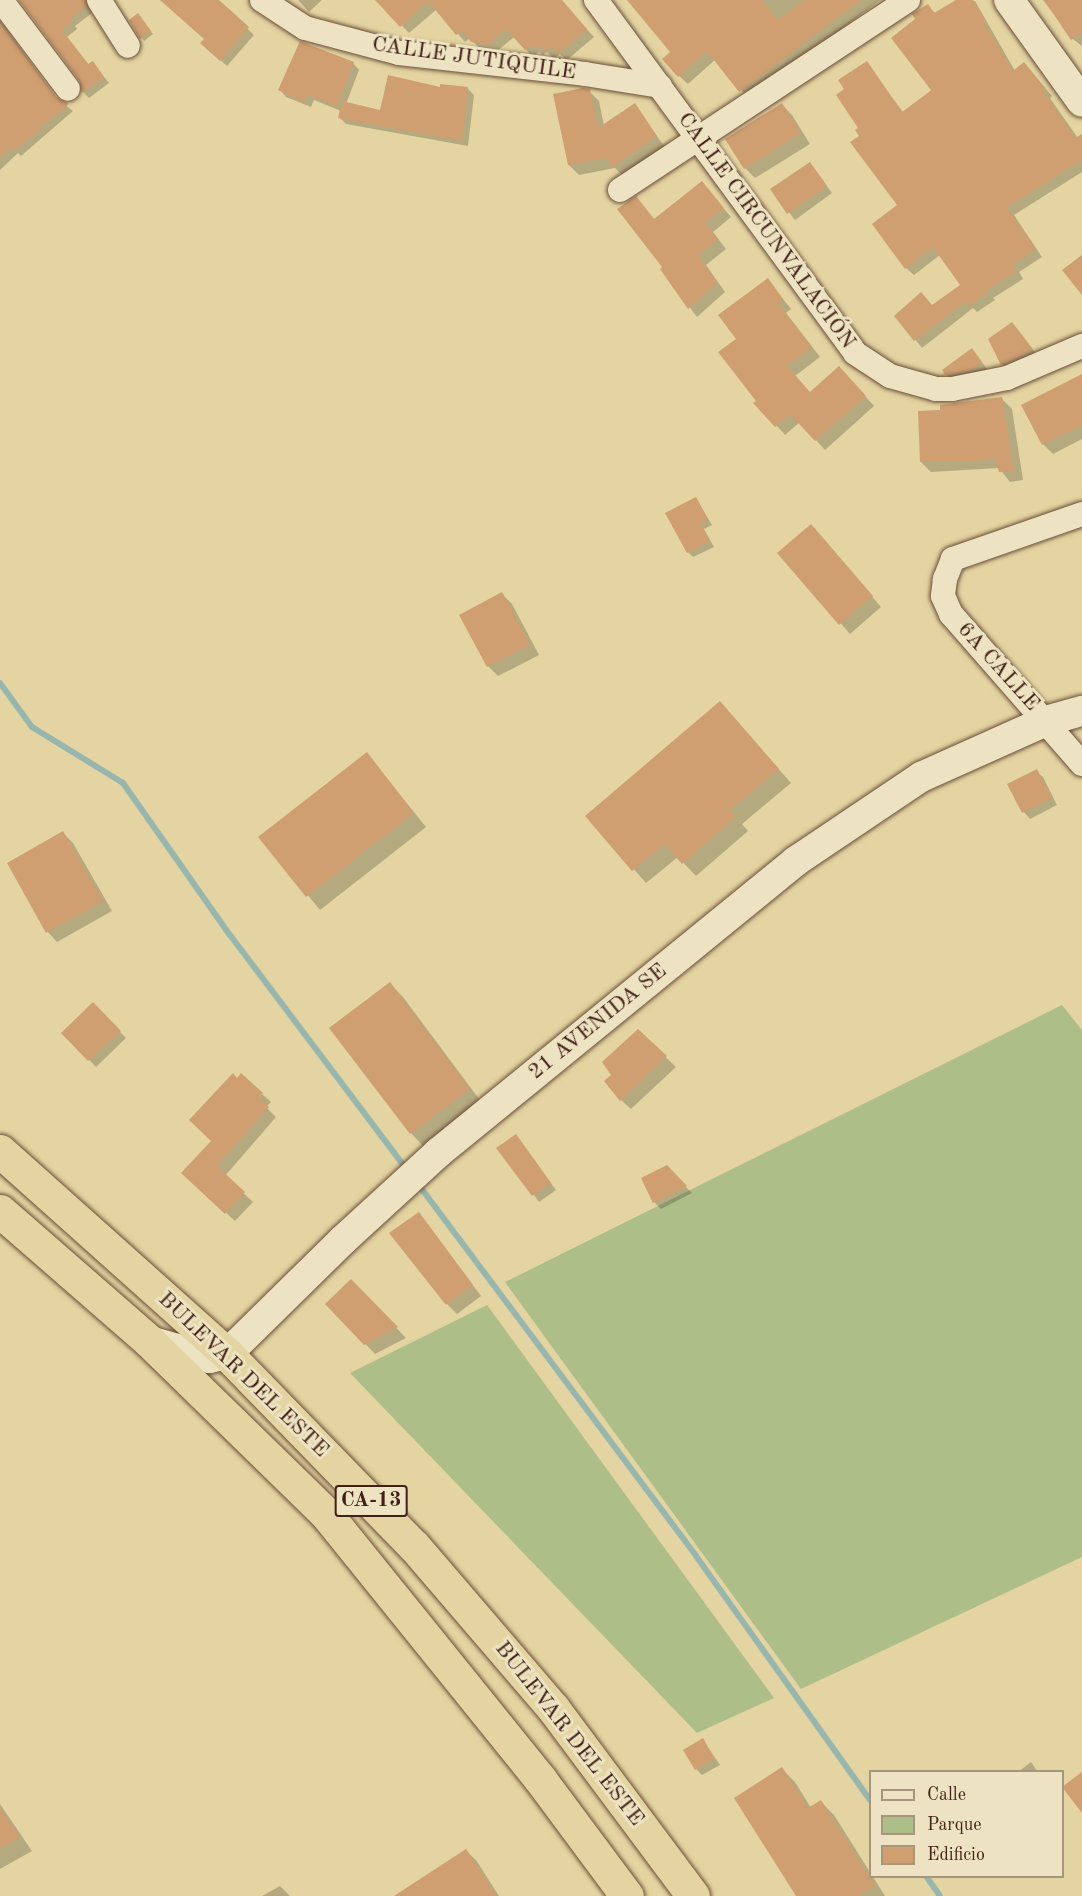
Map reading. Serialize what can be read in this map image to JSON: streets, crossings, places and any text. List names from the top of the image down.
{
  "streets": {
    "highway": ["BULEVAR DEL ESTE", "CA-13"],
    "street": [
      "CALLE JUTIQUILE",
      "CALLE CIRCUNVALACIÓN",
      "6A CALLE",
      "21 AVENIDA SE"
    ]
  },
  "crossings": [
    ["CALLE JUTIQUILE", "CALLE CIRCUNVALACIÓN"],
    ["6A CALLE", "21 AVENIDA SE"],
    ["21 AVENIDA SE", "BULEVAR DEL ESTE"]
  ],
  "legend": ["Calle", "Parque", "Edificio"]
}
